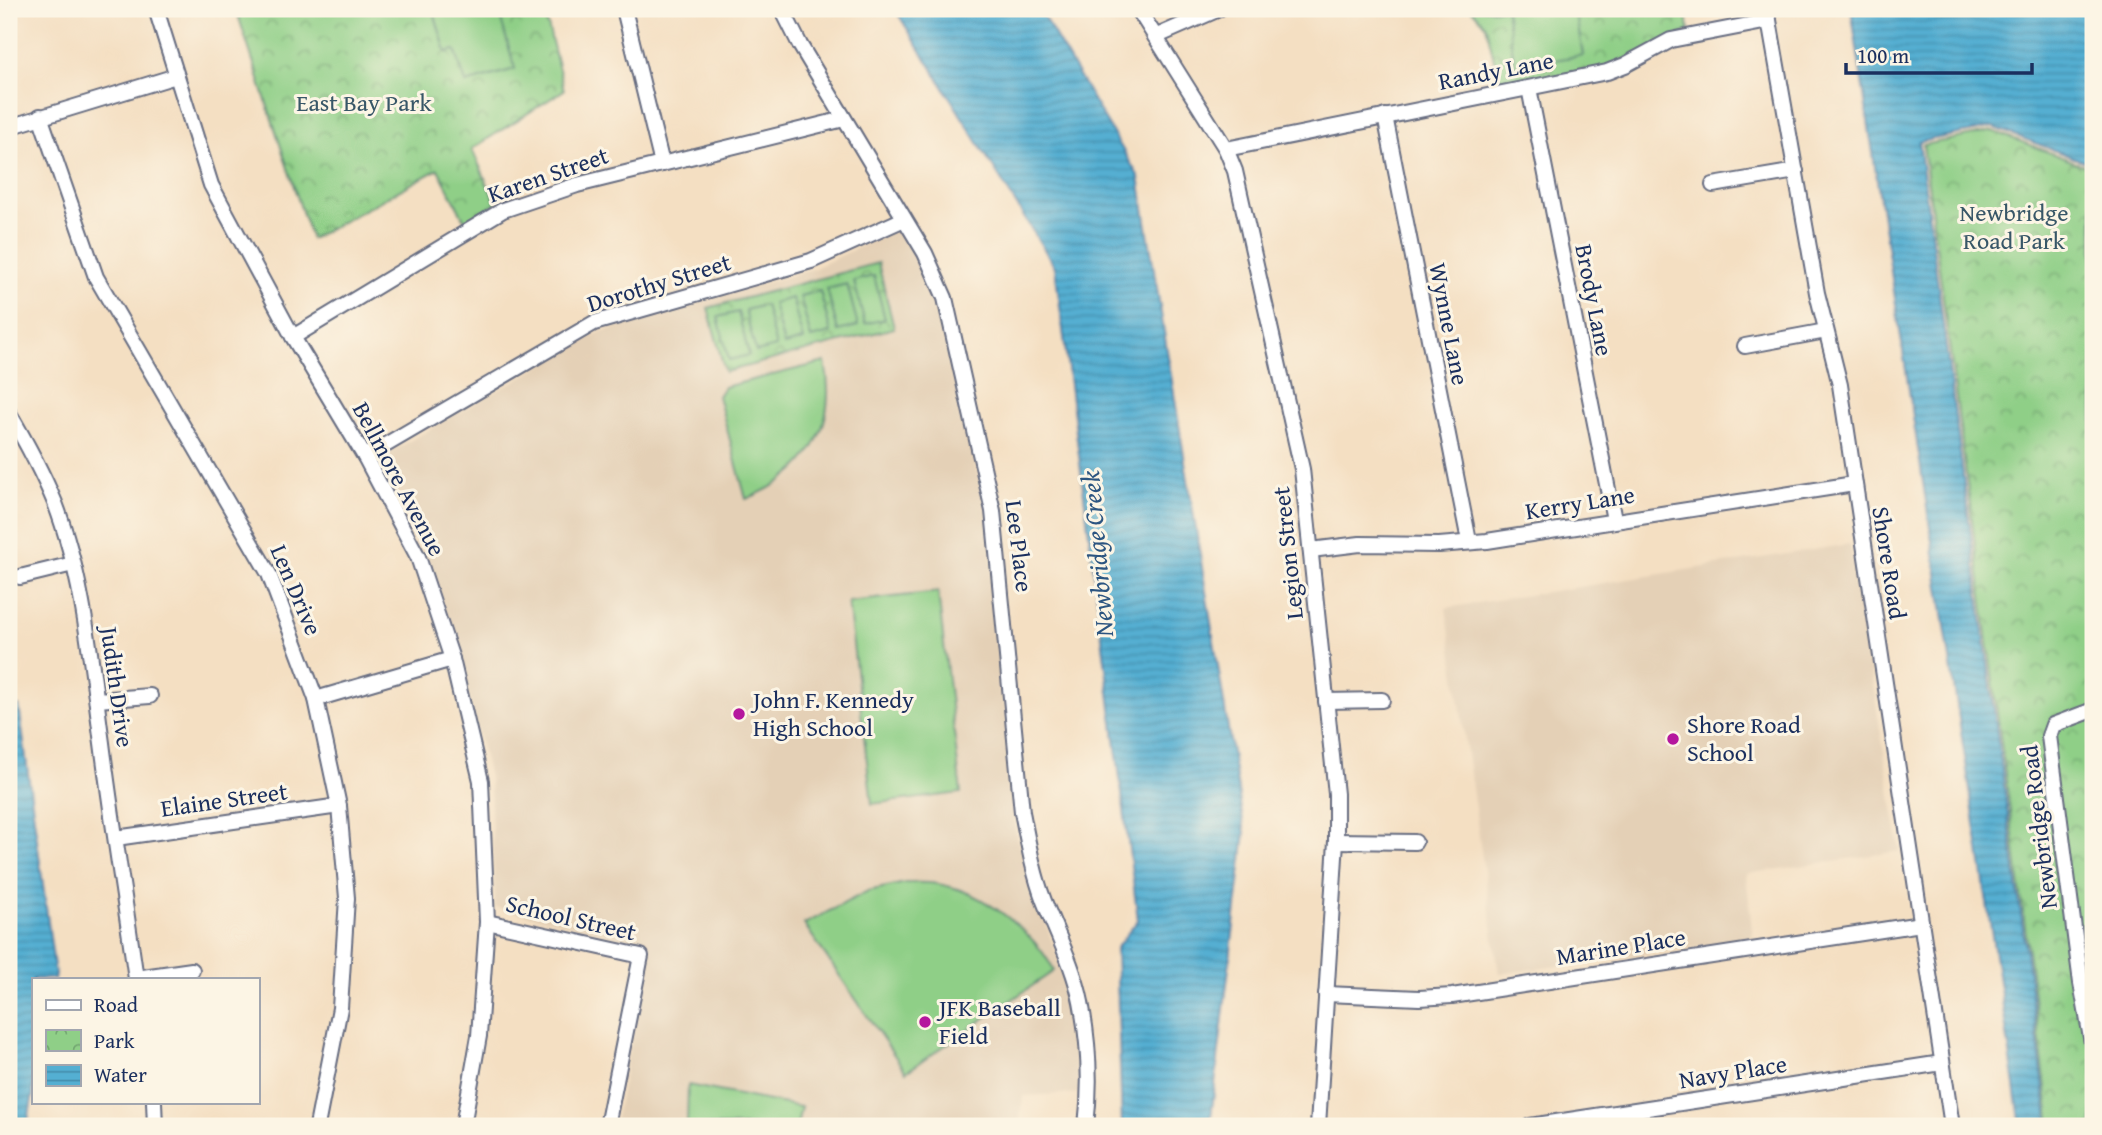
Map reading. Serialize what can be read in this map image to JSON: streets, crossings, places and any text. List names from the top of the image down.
{
  "streets": {
    "street": [
      "Randy Lane",
      "Karen Street",
      "Dorothy Street",
      "Brody Lane",
      "Wynne Lane",
      "Bellmore Avenue",
      "Kerry Lane",
      "Lee Place",
      "Legion Street",
      "Shore Road",
      "Len Drive",
      "Judith Drive",
      "Elaine Street",
      "Newbridge Road",
      "School Street",
      "Marine Place",
      "Navy Place"
    ]
  },
  "crossings": [
    ["Randy Lane", "Brody Lane"],
    ["Randy Lane", "Wynne Lane"],
    ["Randy Lane", "Legion Street"],
    ["Randy Lane", "Shore Road"],
    ["Karen Street", "Bellmore Avenue"],
    ["Karen Street", "Lee Place"],
    ["Dorothy Street", "Bellmore Avenue"],
    ["Dorothy Street", "Lee Place"],
    ["Brody Lane", "Kerry Lane"],
    ["Wynne Lane", "Kerry Lane"],
    ["Bellmore Avenue", "School Street"],
    ["Kerry Lane", "Legion Street"],
    ["Kerry Lane", "Shore Road"],
    ["Legion Street", "Marine Place"],
    ["Shore Road", "Marine Place"],
    ["Shore Road", "Navy Place"],
    ["Len Drive", "Elaine Street"],
    ["Judith Drive", "Elaine Street"]
  ],
  "water": ["Newbridge Creek"],
  "parks": ["East Bay Park", "Newbridge Road Park"],
  "places": ["John F. Kennedy High School", "Shore Road School", "JFK Baseball Field"],
  "legend": ["Road", "Park", "Water"],
  "scale_bar": "100 m"
}
